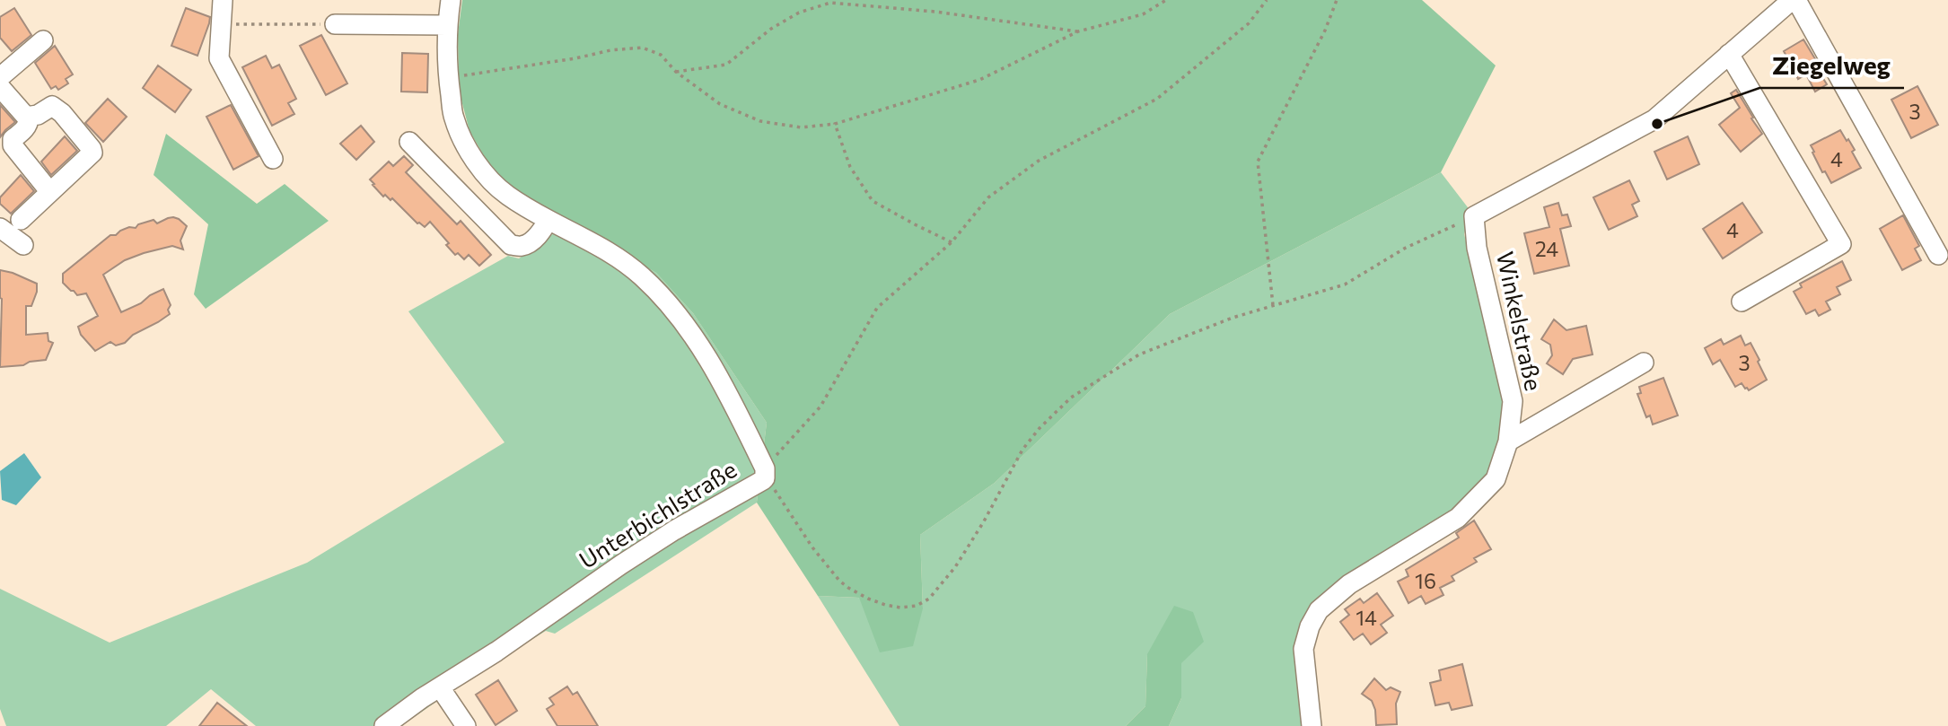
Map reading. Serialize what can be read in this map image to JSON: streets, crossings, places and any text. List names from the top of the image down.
{
  "streets": {
    "street": ["Winkelstraße", "Unterbichlstraße"]
  },
  "places": ["Ziegelweg"],
  "house_numbers": [
    "3",
    "4",
    "4",
    "24",
    "3",
    "16",
    "14"
  ]
}
